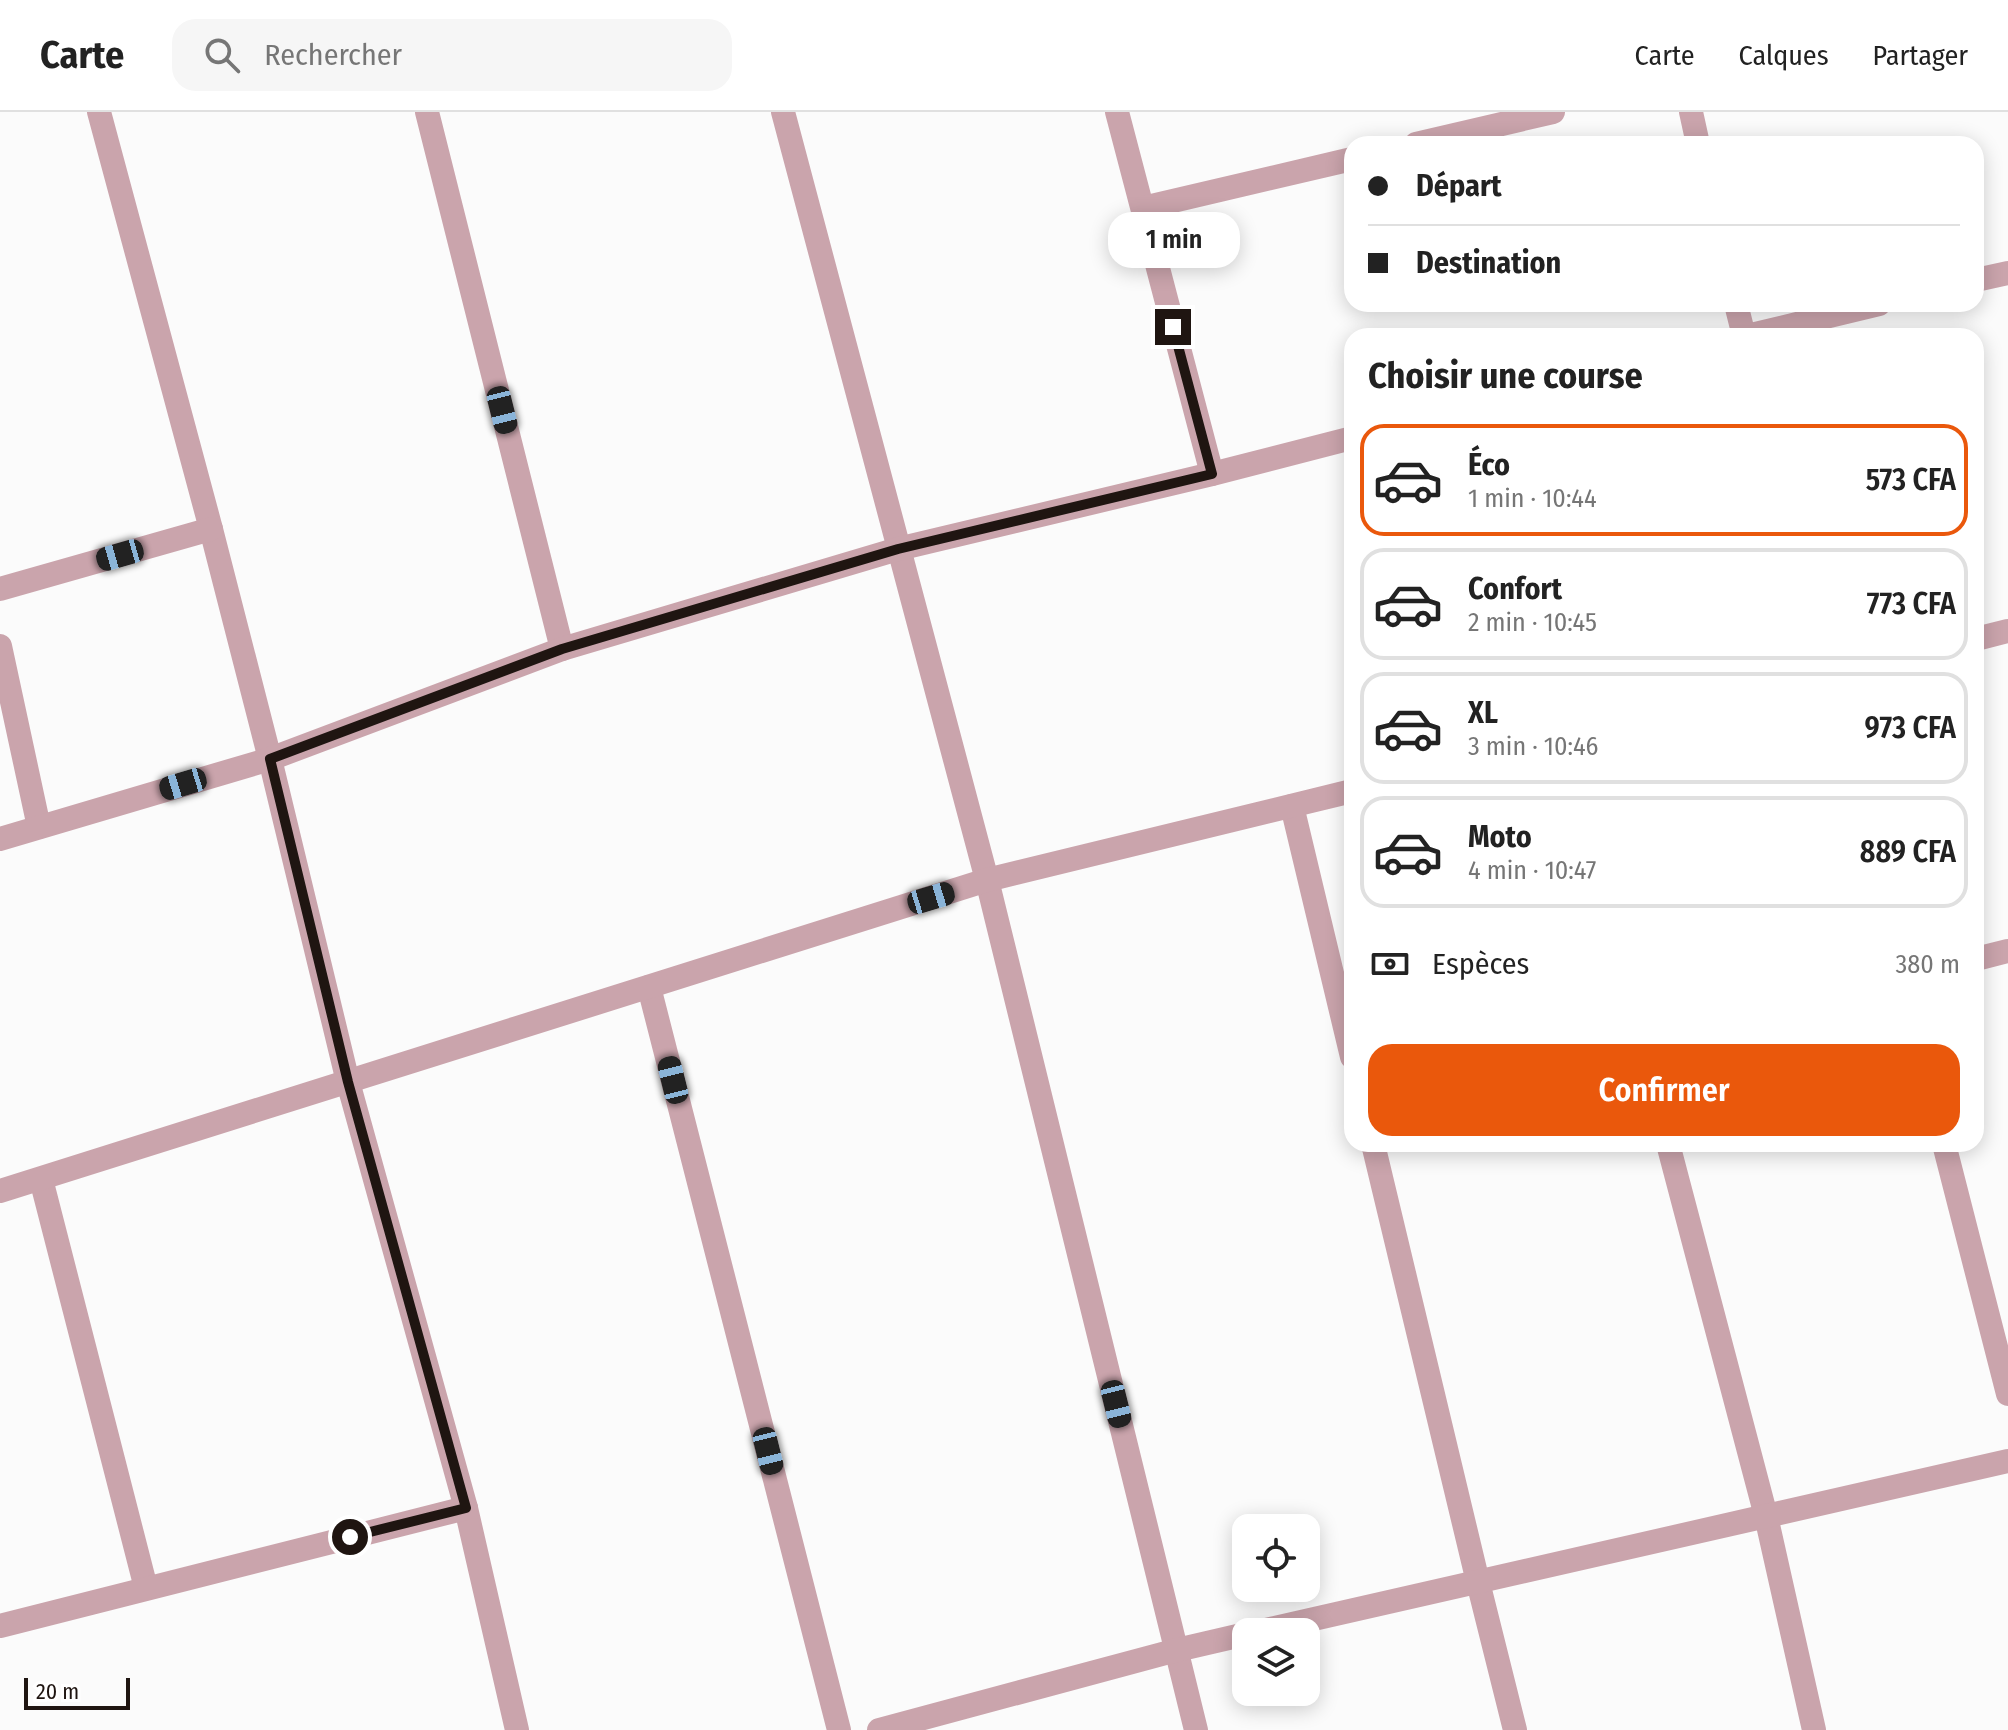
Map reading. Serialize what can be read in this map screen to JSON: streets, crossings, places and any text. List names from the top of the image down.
{
  "scale_bar": "20 m",
  "page": {
    "header": "Carte",
    "search": "Rechercher",
    "nav": ["Carte", "Calques", "Partager"],
    "banner": ["Départ", "Destination"],
    "bubble": "1 min",
    "heading": "Choisir une course",
    "list": [
      {
        "name": "Éco",
        "note": "1 min · 10:44",
        "value": "573 CFA"
      },
      {
        "name": "Confort",
        "note": "2 min · 10:45",
        "value": "773 CFA"
      },
      {
        "name": "XL",
        "note": "3 min · 10:46",
        "value": "973 CFA"
      },
      {
        "name": "Moto",
        "note": "4 min · 10:47",
        "value": "889 CFA"
      }
    ],
    "pay": ["Espèces", "380 m"],
    "buttons": "Confirmer",
    "scale": "20 m"
  }
}
